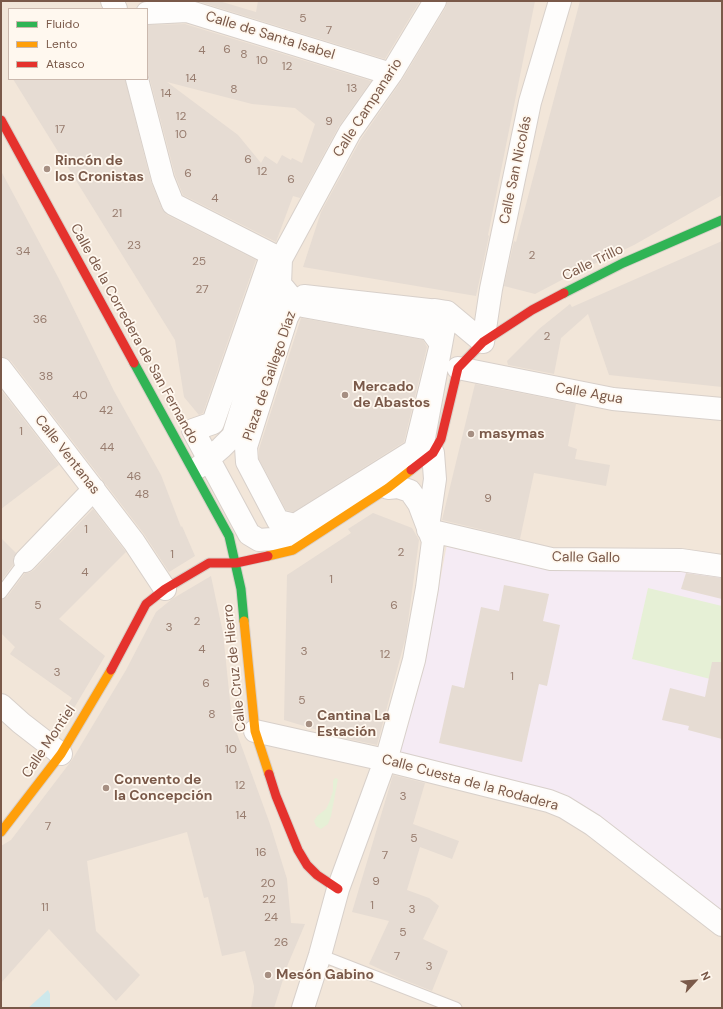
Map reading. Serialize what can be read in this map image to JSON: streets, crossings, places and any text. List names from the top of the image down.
{
  "streets": {
    "street": [
      "Calle de Santa Isabel",
      "Calle Campanario",
      "Calle San Nicolás",
      "Calle Trillo",
      "Calle de la Corredera de San Fernando",
      "Plaza de Gallego Díaz",
      "Calle Agua",
      "Calle Ventanas",
      "Calle Gallo",
      "Calle Cruz de Hierro",
      "Calle Montiel",
      "Calle Cuesta de la Rodadera"
    ]
  },
  "crossings": [
    ["Calle de Santa Isabel", "Calle Campanario"],
    ["Calle Campanario", "Plaza de Gallego Díaz"],
    ["Calle San Nicolás", "Calle Trillo"],
    ["Calle de la Corredera de San Fernando", "Plaza de Gallego Díaz"],
    ["Calle de la Corredera de San Fernando", "Calle Cruz de Hierro"],
    ["Calle de la Corredera de San Fernando", "Calle Montiel"],
    ["Calle Ventanas", "Calle Montiel"],
    ["Calle Cruz de Hierro", "Calle Montiel"],
    ["Calle Cruz de Hierro", "Calle Cuesta de la Rodadera"]
  ],
  "places": [
    "Rincón de los Cronistas",
    "Mercado de Abastos",
    "masymas",
    "Cantina La Estación",
    "Convento de la Concepción",
    "Mesón Gabino"
  ],
  "house_numbers": [
    "5",
    "7",
    "6",
    "4",
    "8",
    "10",
    "12",
    "14",
    "13",
    "8",
    "14",
    "12",
    "9",
    "17",
    "10",
    "6",
    "12",
    "6",
    "6",
    "4",
    "21",
    "23",
    "34",
    "2",
    "25",
    "27",
    "36",
    "2",
    "38",
    "40",
    "42",
    "1",
    "44",
    "46",
    "48",
    "9",
    "1",
    "2",
    "1",
    "4",
    "1",
    "5",
    "6",
    "2",
    "3",
    "4",
    "3",
    "12",
    "3",
    "1",
    "6",
    "5",
    "8",
    "10",
    "12",
    "3",
    "14",
    "7",
    "5",
    "16",
    "7",
    "9",
    "20",
    "22",
    "1",
    "11",
    "3",
    "24",
    "5",
    "26",
    "7",
    "3"
  ],
  "legend": ["Fluido", "Lento", "Atasco"],
  "north": "top right"
}
